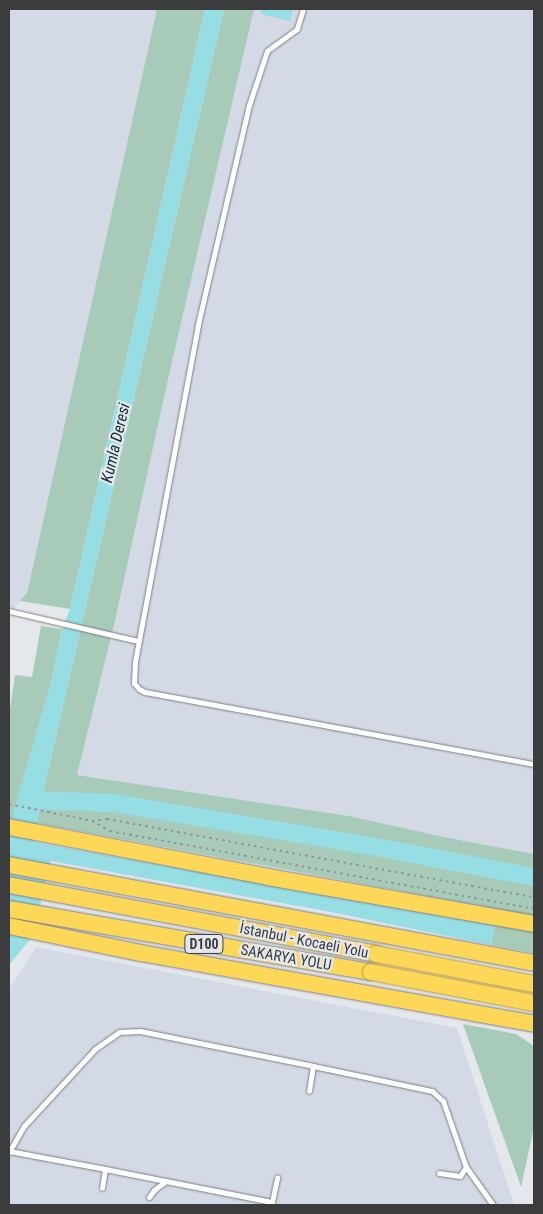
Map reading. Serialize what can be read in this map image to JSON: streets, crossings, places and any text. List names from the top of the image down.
{
  "streets": {
    "highway": ["İstanbul - Kocaeli Yolu", "D100", "SAKARYA YOLU"]
  },
  "water": ["Kumla Deresi"]
}
